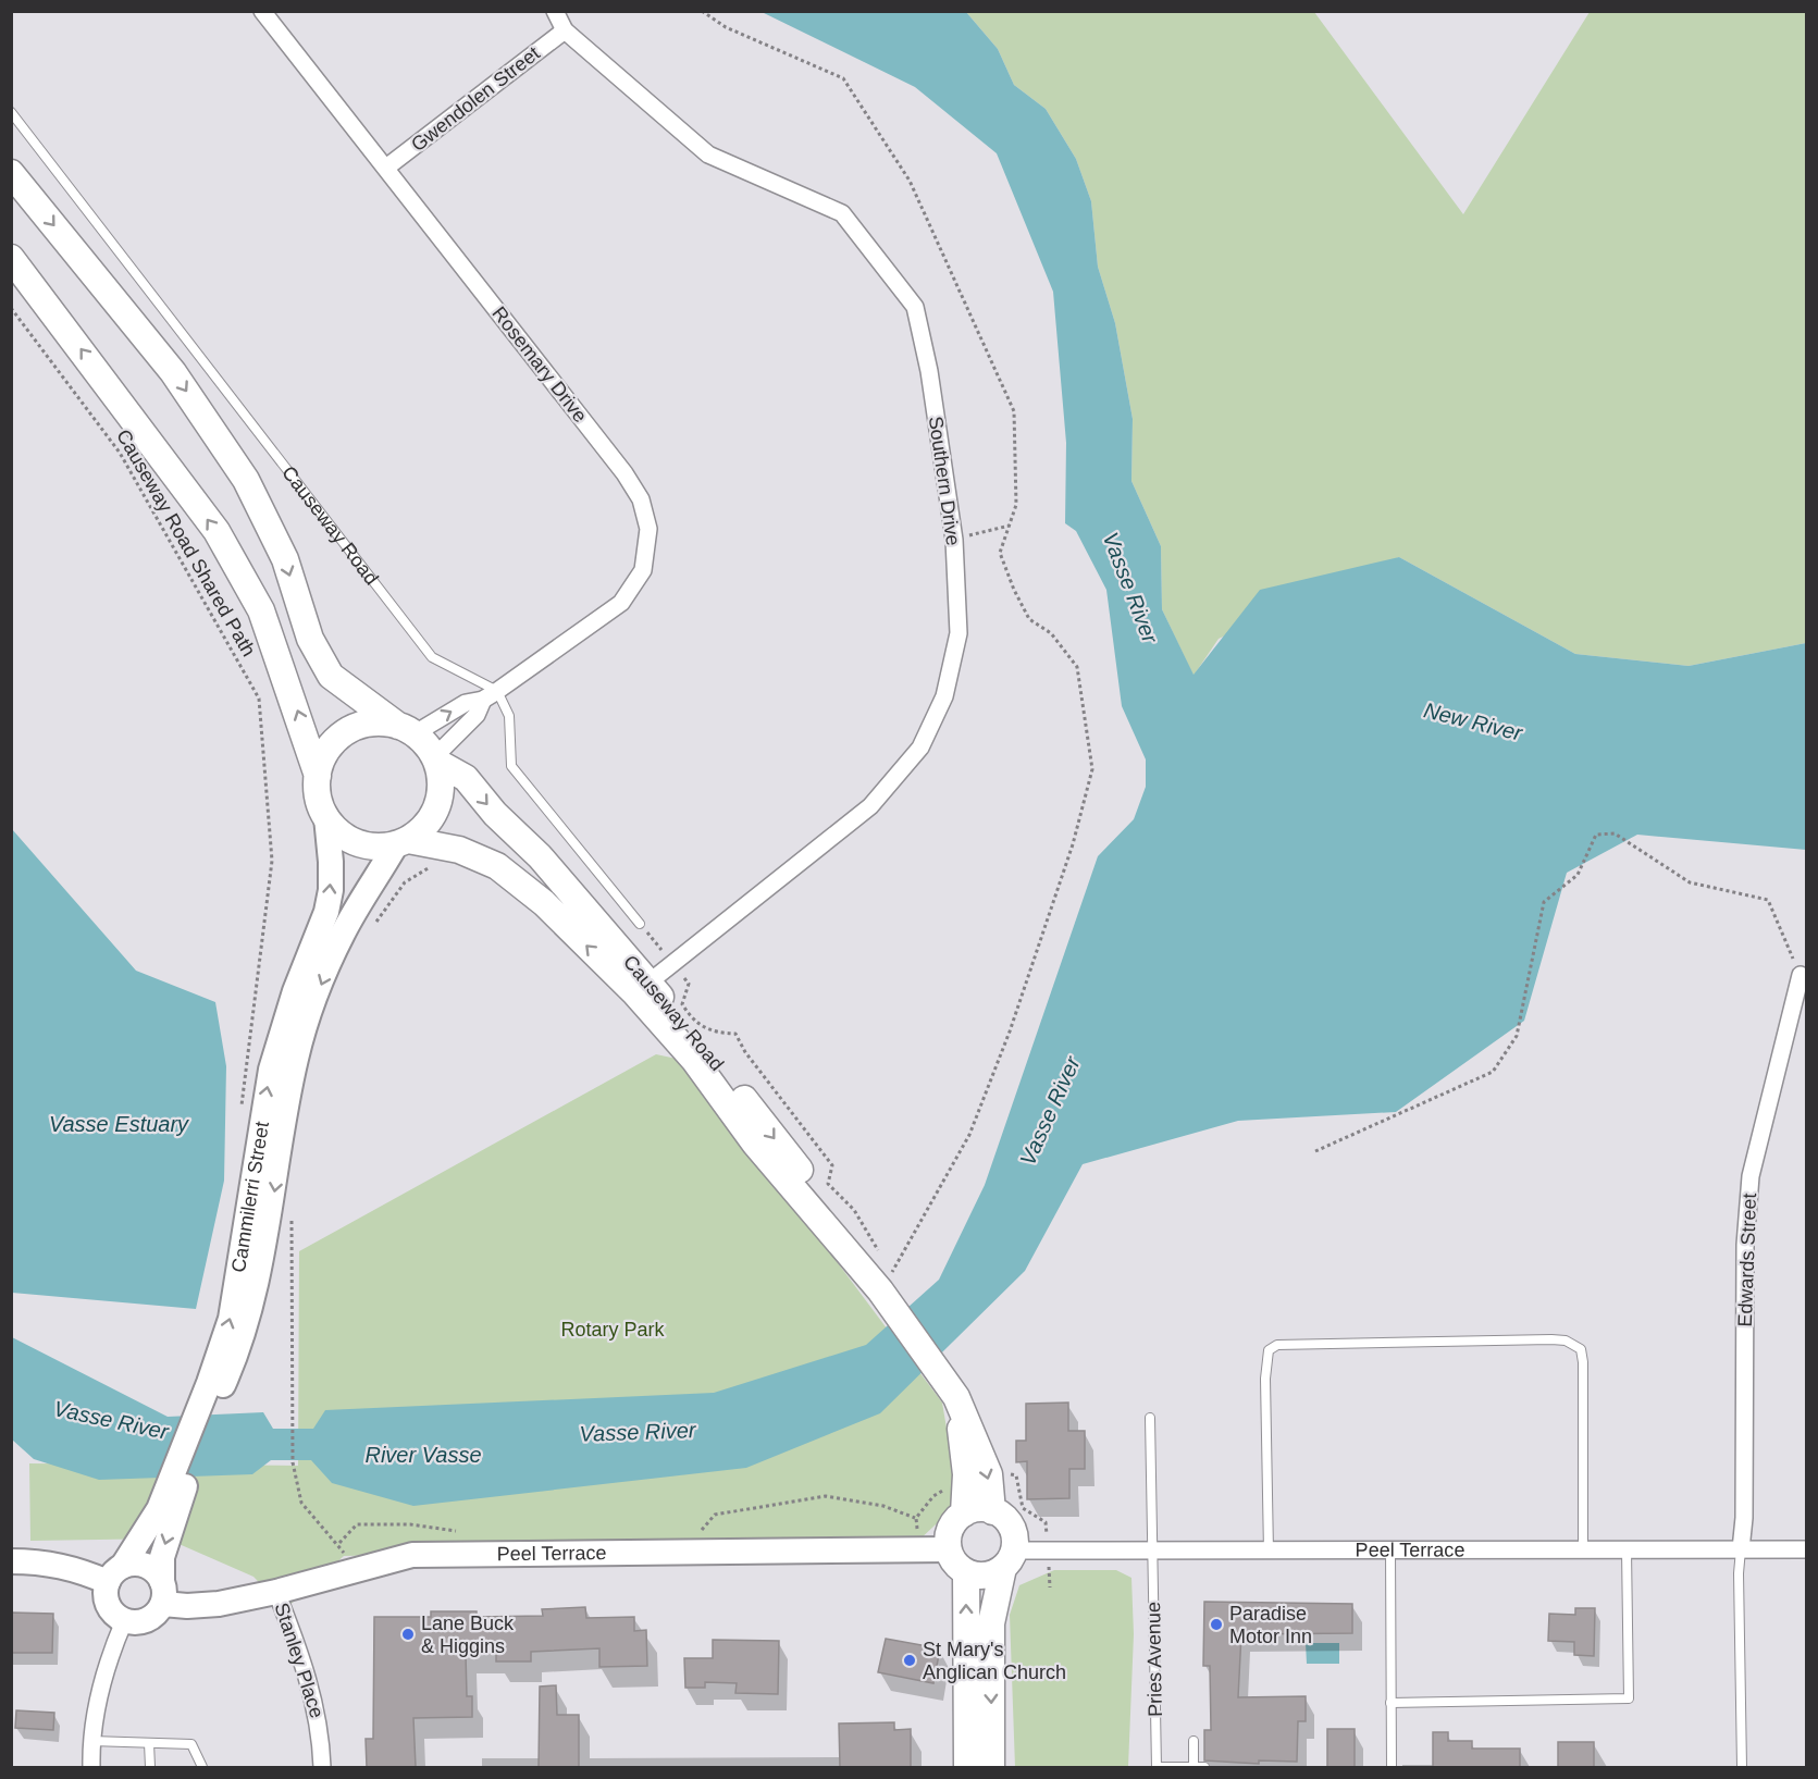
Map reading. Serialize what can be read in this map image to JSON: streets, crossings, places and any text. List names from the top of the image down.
{
  "streets": {
    "main road": ["Causeway Road", "Cammilerri Street", "Peel Terrace"],
    "street": [
      "Gwendolen Street",
      "Rosemary Drive",
      "Southern Drive",
      "Edwards Street",
      "Stanley Place"
    ],
    "lane": ["Pries Avenue"],
    "path": ["Causeway Road Shared Path"]
  },
  "crossings": [
    ["Gwendolen Street", "Rosemary Drive"],
    ["Gwendolen Street", "Southern Drive"],
    ["Rosemary Drive", "Causeway Road"],
    ["Rosemary Drive", "Cammilerri Street"],
    ["Southern Drive", "Causeway Road"],
    ["Causeway Road", "Cammilerri Street"],
    ["Causeway Road", "Peel Terrace"],
    ["Cammilerri Street", "Peel Terrace"],
    ["Edwards Street", "Peel Terrace"],
    ["Peel Terrace", "Pries Avenue"],
    ["Peel Terrace", "Stanley Place"]
  ],
  "water": [
    "Vasse River",
    "New River",
    "Vasse Estuary",
    "River Vasse"
  ],
  "parks": ["Rotary Park"],
  "places": ["Paradise Motor Inn", "Lane Buck & Higgins", "St Mary's Anglican Church"]
}
